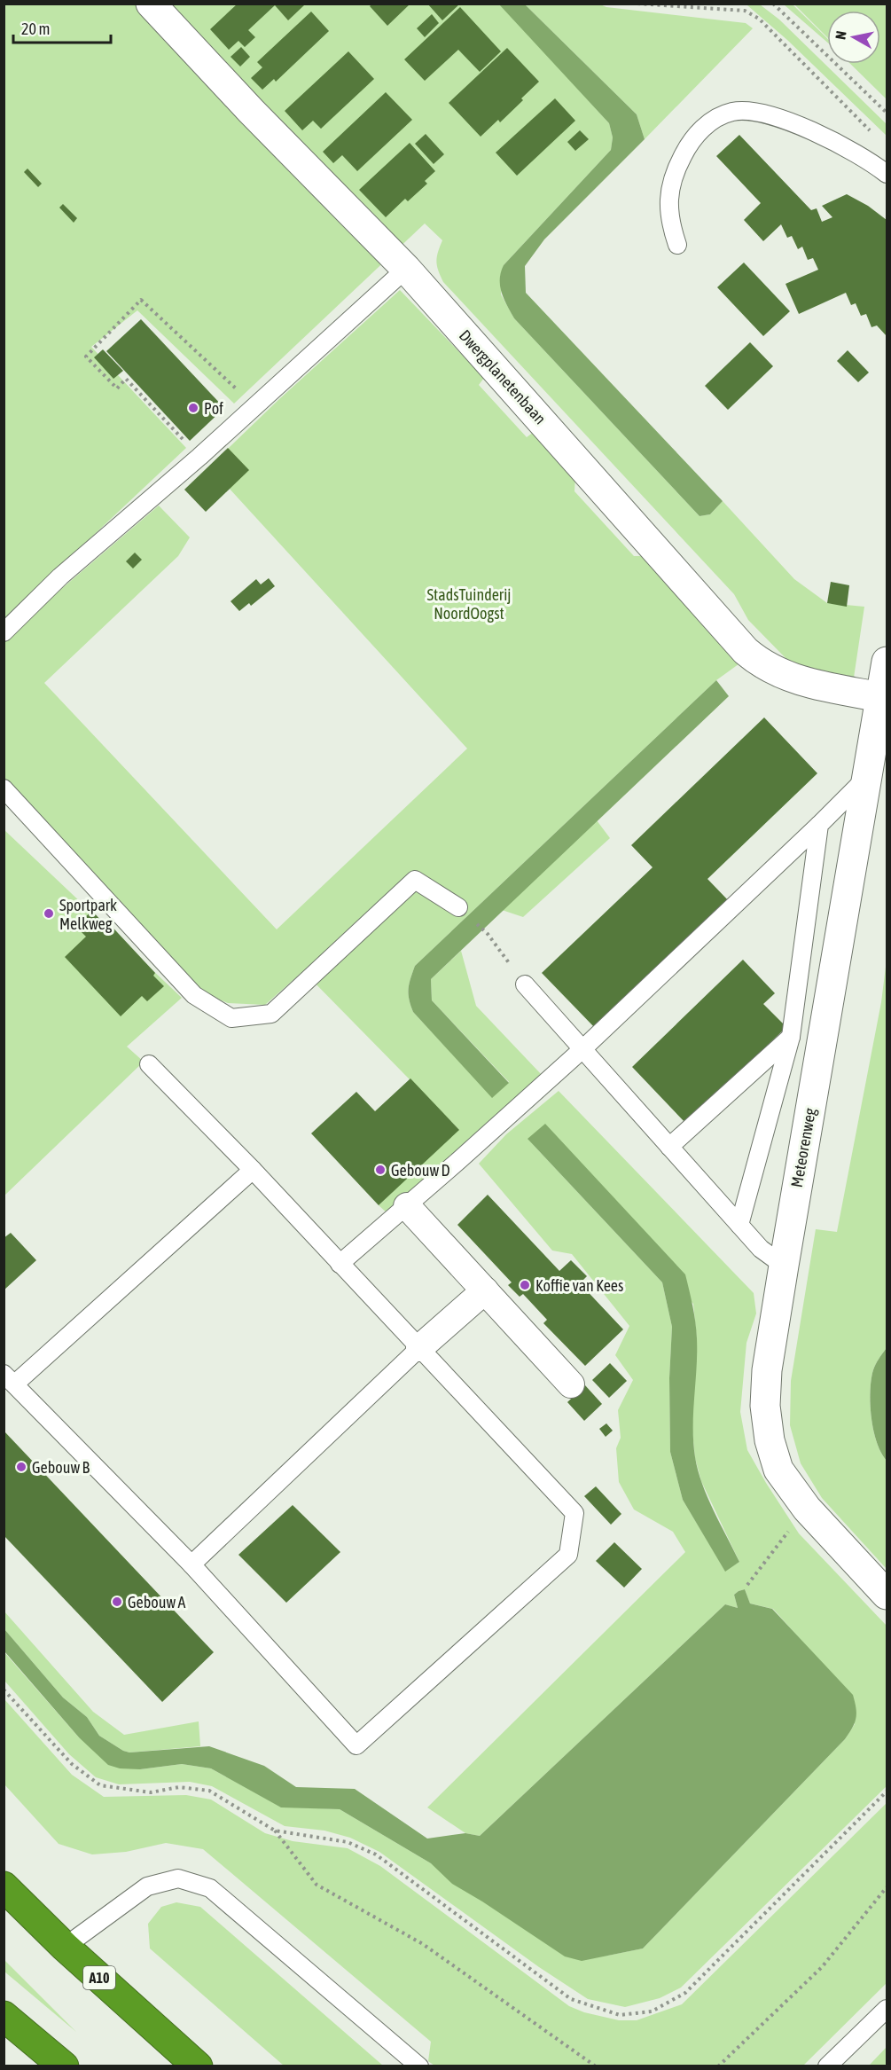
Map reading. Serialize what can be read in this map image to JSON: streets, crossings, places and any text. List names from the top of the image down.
{
  "streets": {
    "highway": ["A10"],
    "street": ["Dwergplanetenbaan", "Meteorenweg"]
  },
  "crossings": [
    ["Dwergplanetenbaan", "Meteorenweg"]
  ],
  "parks": ["StadsTuinderij NoordOogst"],
  "places": [
    "Pof",
    "Sportpark Melkweg",
    "Gebouw D",
    "Koffie van Kees",
    "Gebouw B",
    "Gebouw A"
  ],
  "scale_bar": "20 m",
  "north": "left"
}
